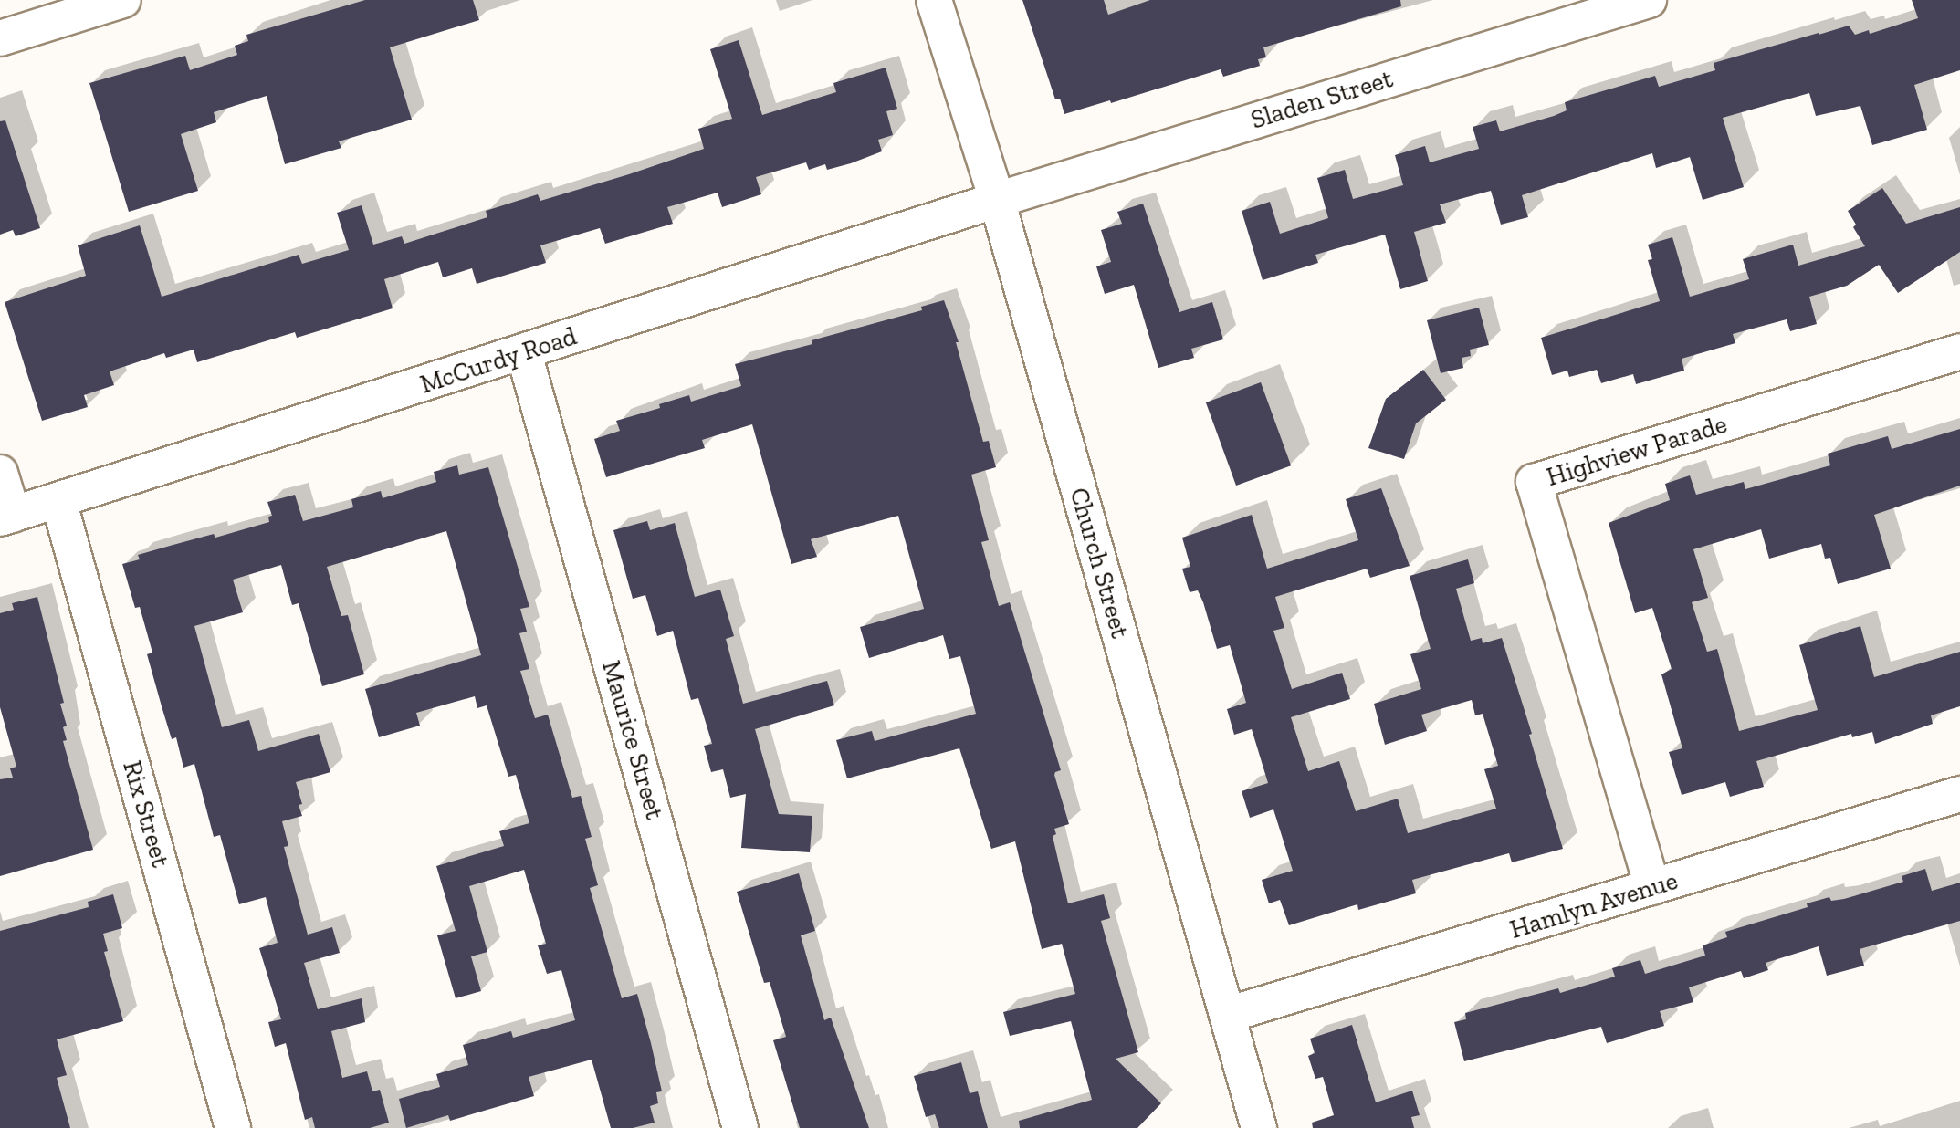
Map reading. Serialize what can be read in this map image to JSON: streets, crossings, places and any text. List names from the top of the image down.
{
  "streets": {
    "street": [
      "Sladen Street",
      "McCurdy Road",
      "Highview Parade",
      "Church Street",
      "Maurice Street",
      "Rix Street",
      "Hamlyn Avenue"
    ]
  },
  "crossings": [
    ["Sladen Street", "McCurdy Road"],
    ["Sladen Street", "Church Street"],
    ["McCurdy Road", "Church Street"],
    ["McCurdy Road", "Maurice Street"],
    ["McCurdy Road", "Rix Street"],
    ["Highview Parade", "Hamlyn Avenue"],
    ["Church Street", "Hamlyn Avenue"]
  ]
}
